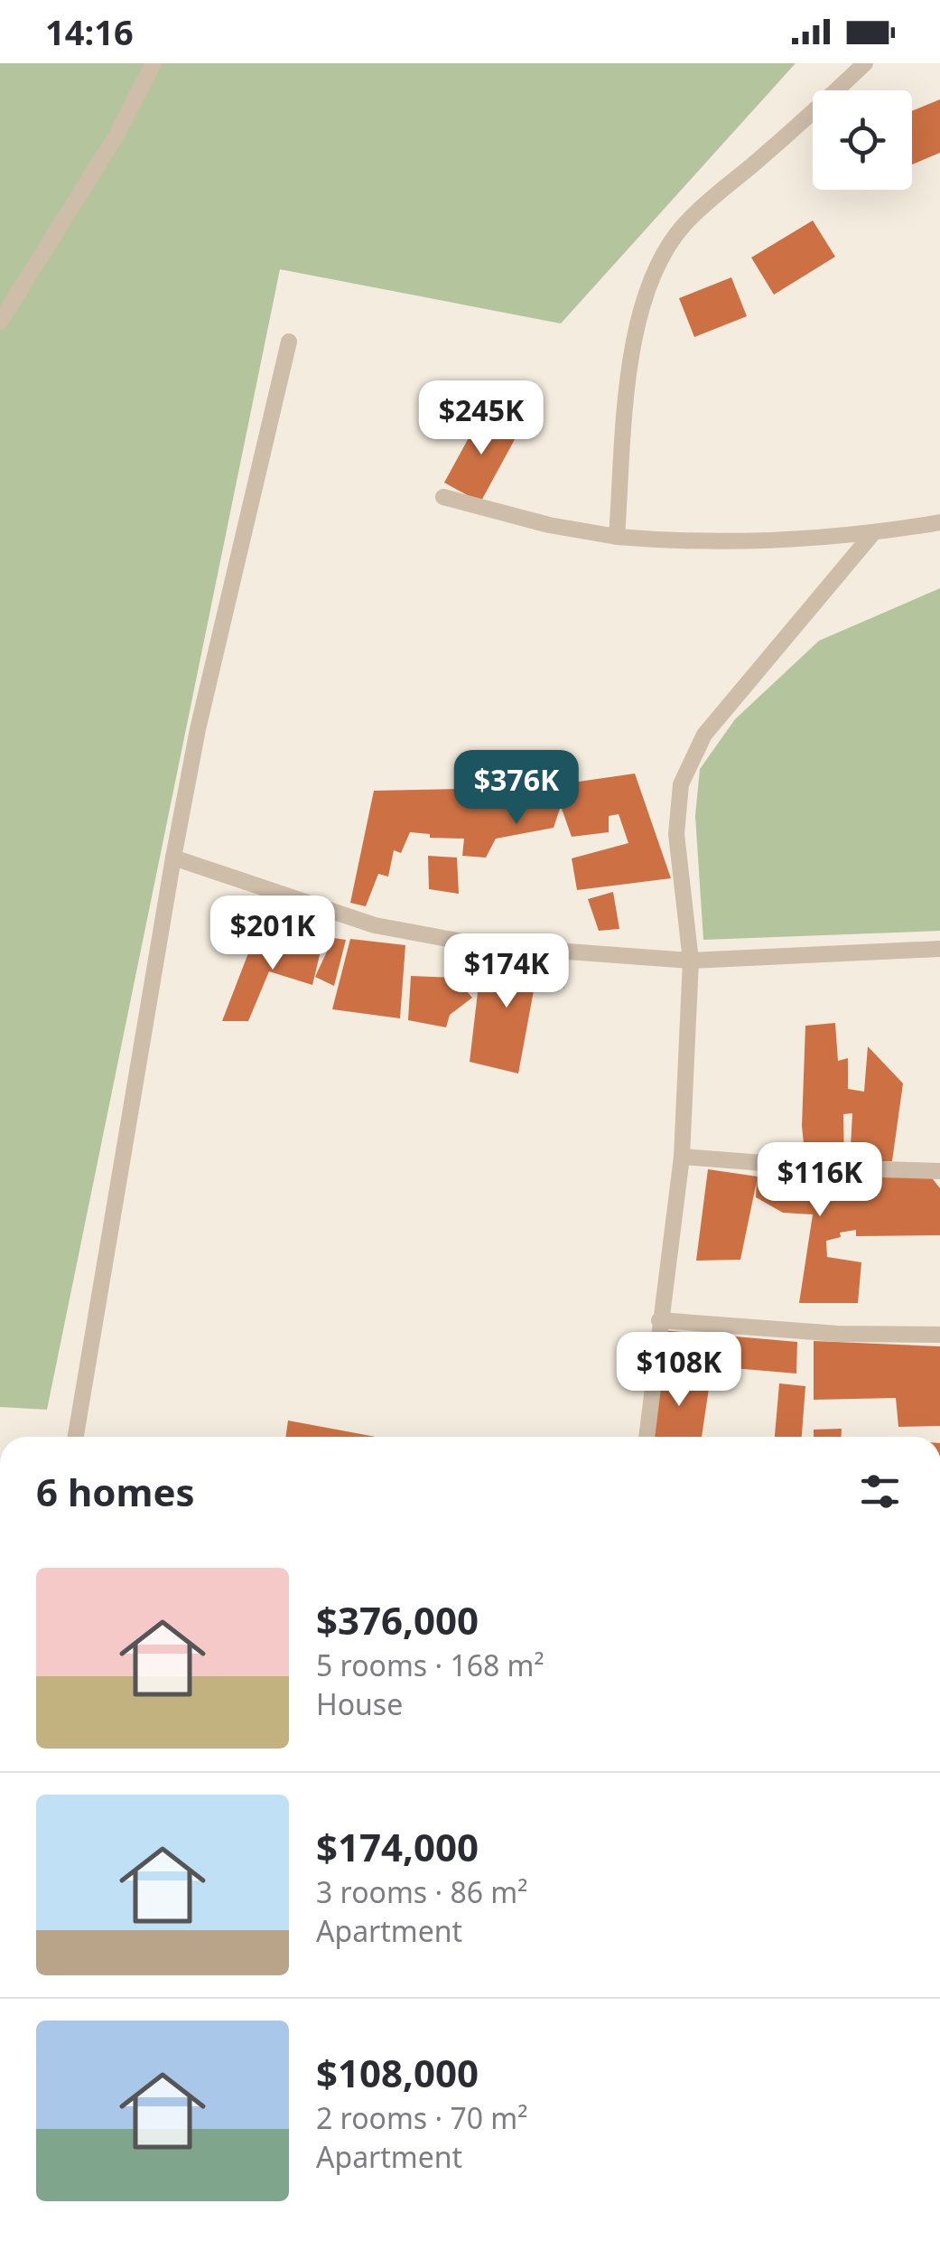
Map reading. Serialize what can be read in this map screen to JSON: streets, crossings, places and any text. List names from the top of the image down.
{
  "page": {
    "status": "14:16",
    "price": [
      "$245K",
      "$376K",
      "$201K",
      "$174K",
      "$116K",
      "$108K"
    ],
    "heading": "6 homes",
    "list": [
      {
        "name": "$376,000",
        "note": "5 rooms · 168 m² · House"
      },
      {
        "name": "$174,000",
        "note": "3 rooms · 86 m² · Apartment"
      },
      {
        "name": "$108,000",
        "note": "2 rooms · 70 m² · Apartment"
      }
    ]
  }
}
